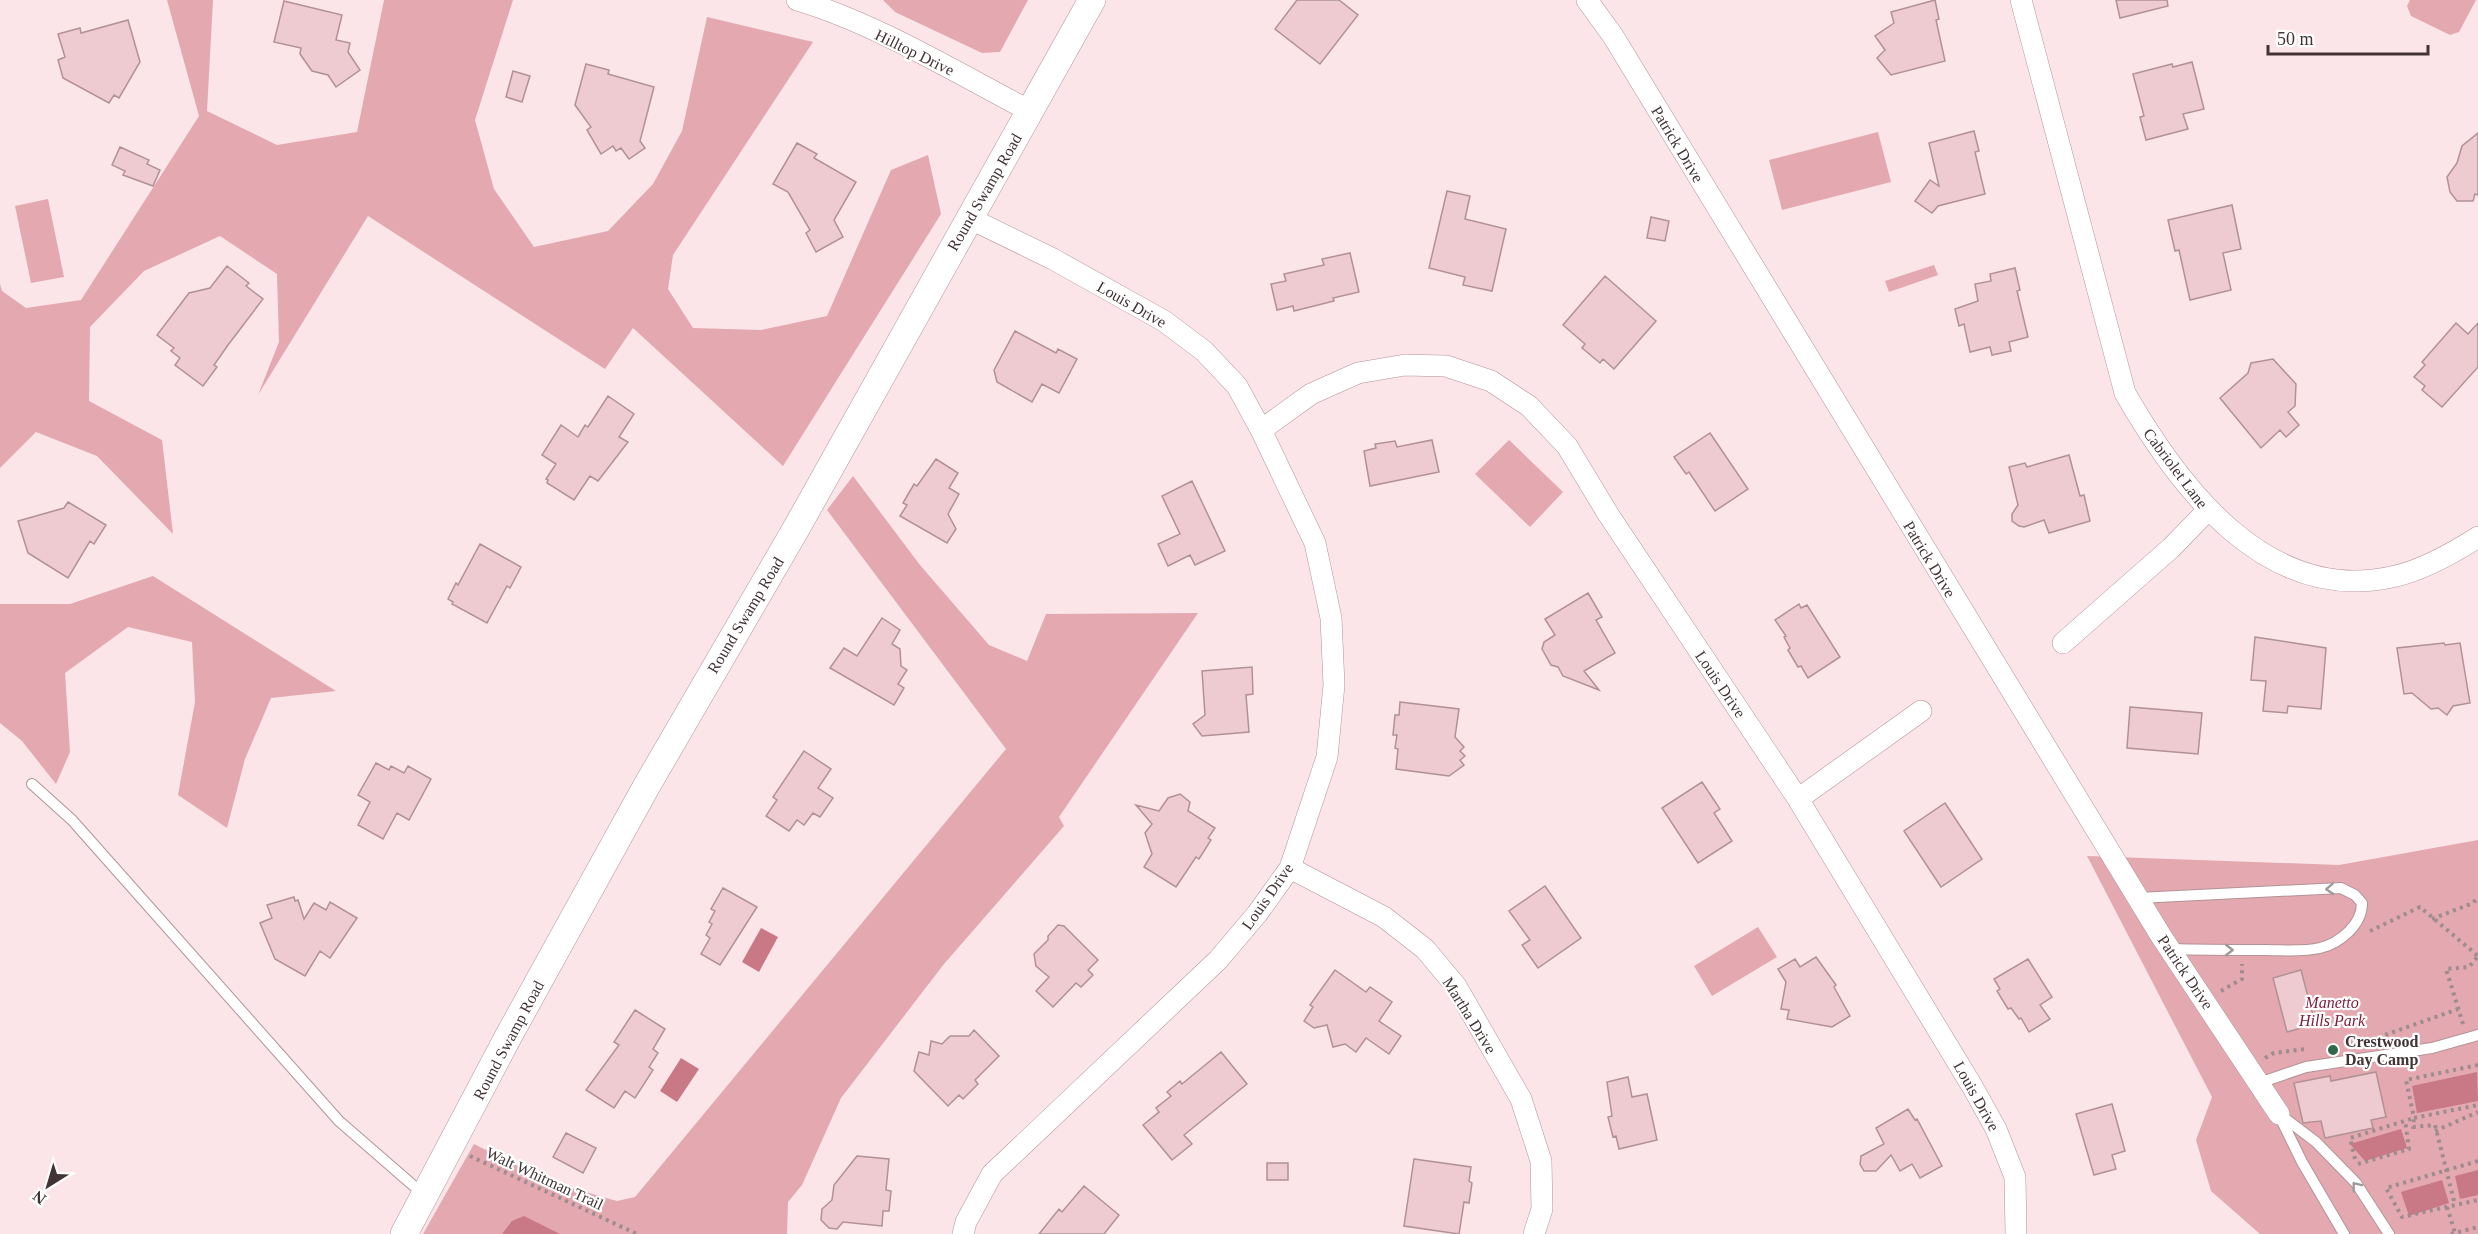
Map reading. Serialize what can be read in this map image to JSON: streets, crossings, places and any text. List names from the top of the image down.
{
  "streets": {
    "street": [
      "Hilltop Drive",
      "Patrick Drive",
      "Round Swamp Road",
      "Louis Drive",
      "Cabriolet Lane",
      "Martha Drive"
    ],
    "path": ["Walt Whitman Trail"]
  },
  "crossings": [
    ["Hilltop Drive", "Round Swamp Road"],
    ["Round Swamp Road", "Louis Drive"],
    ["Louis Drive", "Martha Drive"]
  ],
  "parks": ["Manetto Hills Park"],
  "places": ["Crestwood Day Camp"],
  "scale_bar": "50 m",
  "north": "bottom left"
}
